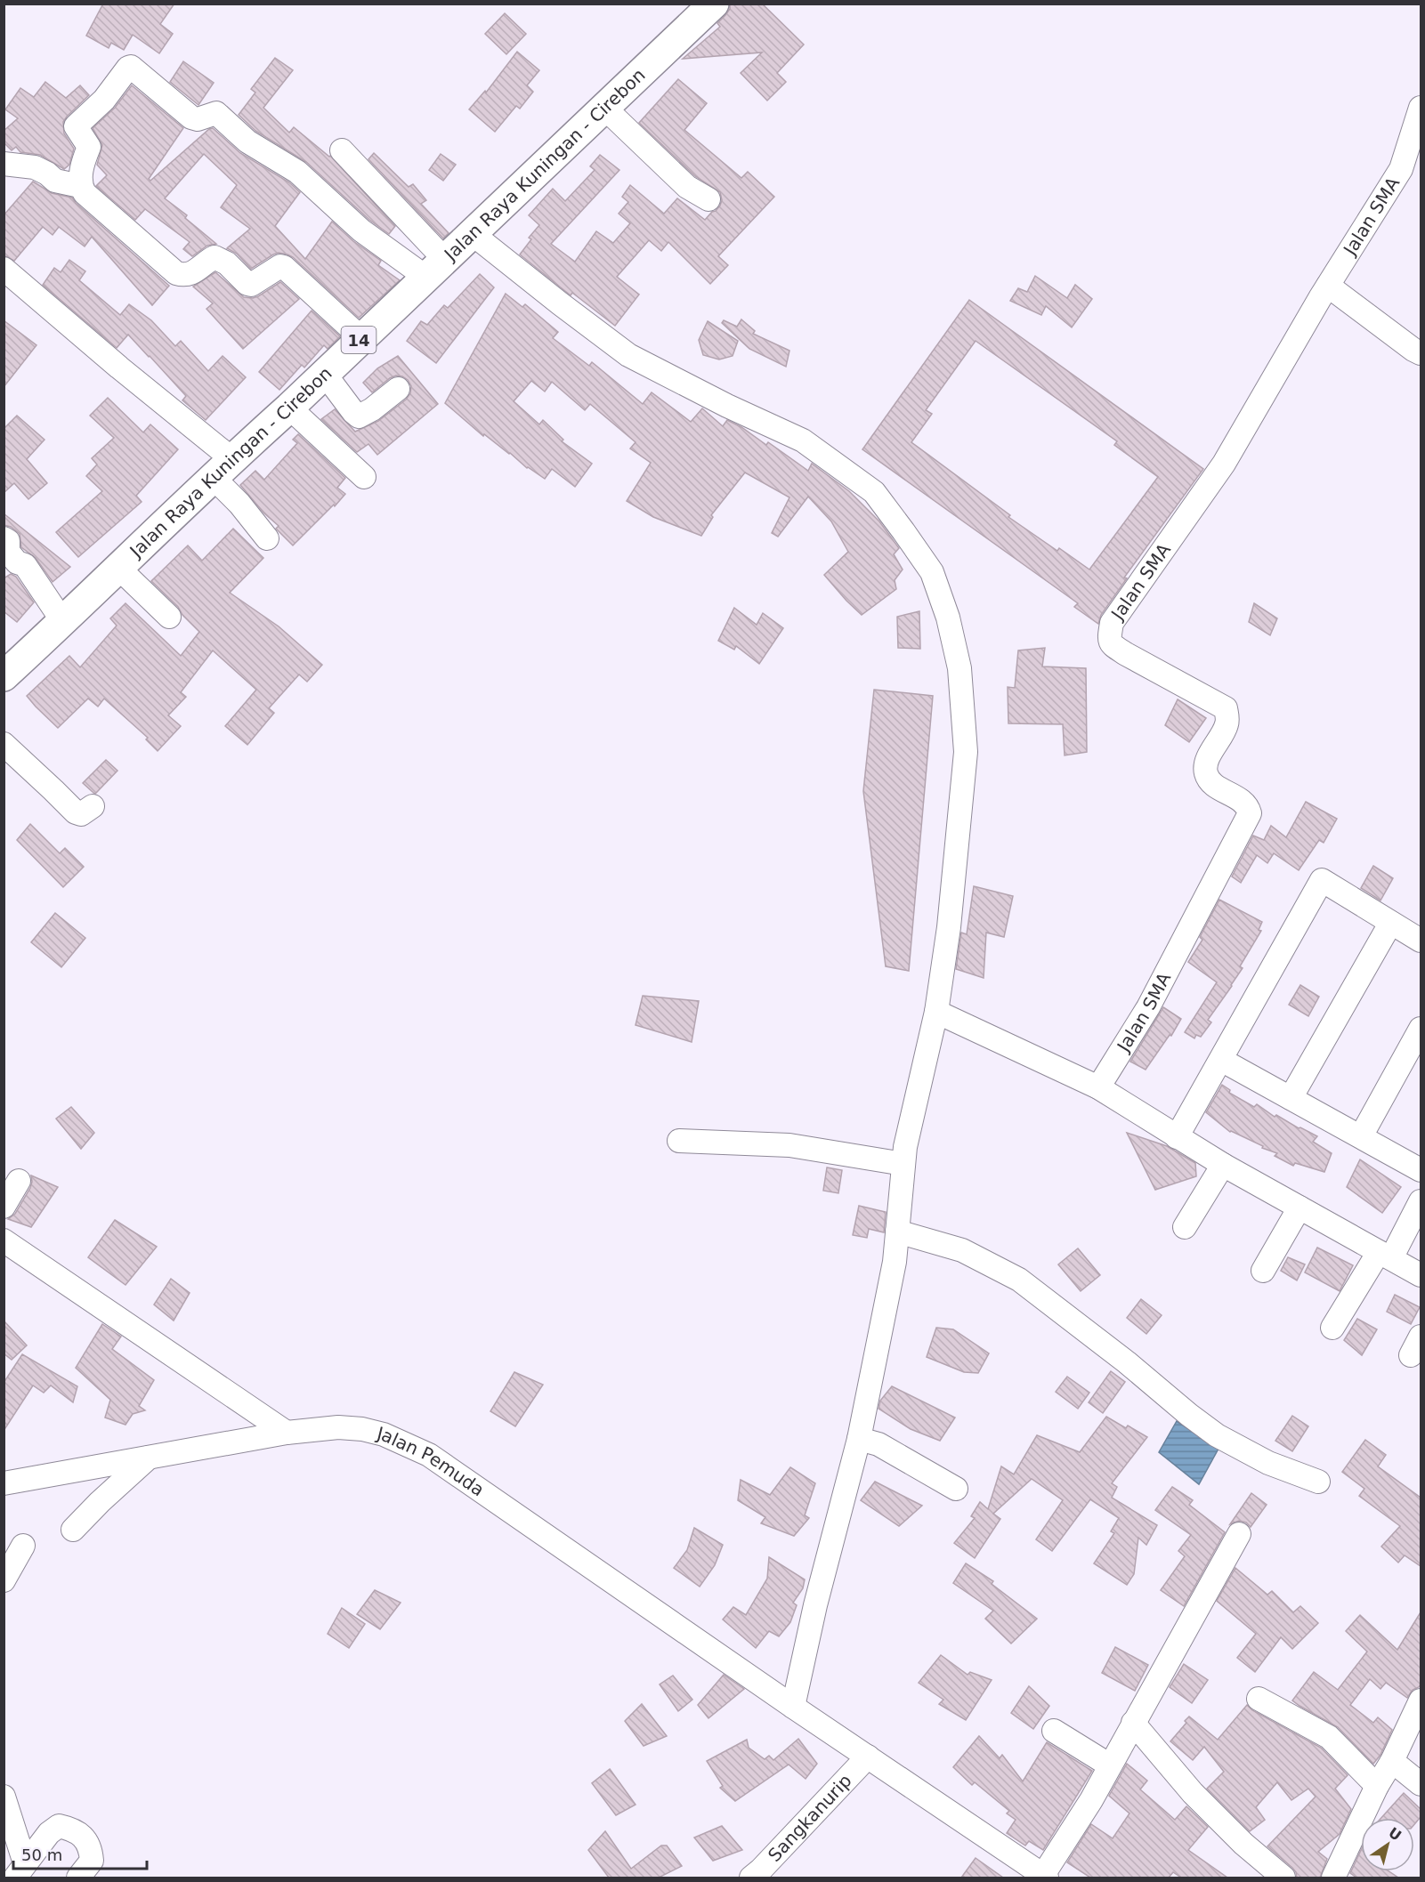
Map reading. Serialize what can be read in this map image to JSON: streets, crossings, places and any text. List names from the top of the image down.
{
  "streets": {
    "highway": ["Jalan Raya Kuningan - Cirebon", "14"],
    "street": ["Jalan SMA", "Jalan Pemuda", "Sangkanurip"]
  },
  "crossings": [
    ["Jalan Pemuda", "Sangkanurip"]
  ],
  "scale_bar": "50 m",
  "north": "top right"
}
